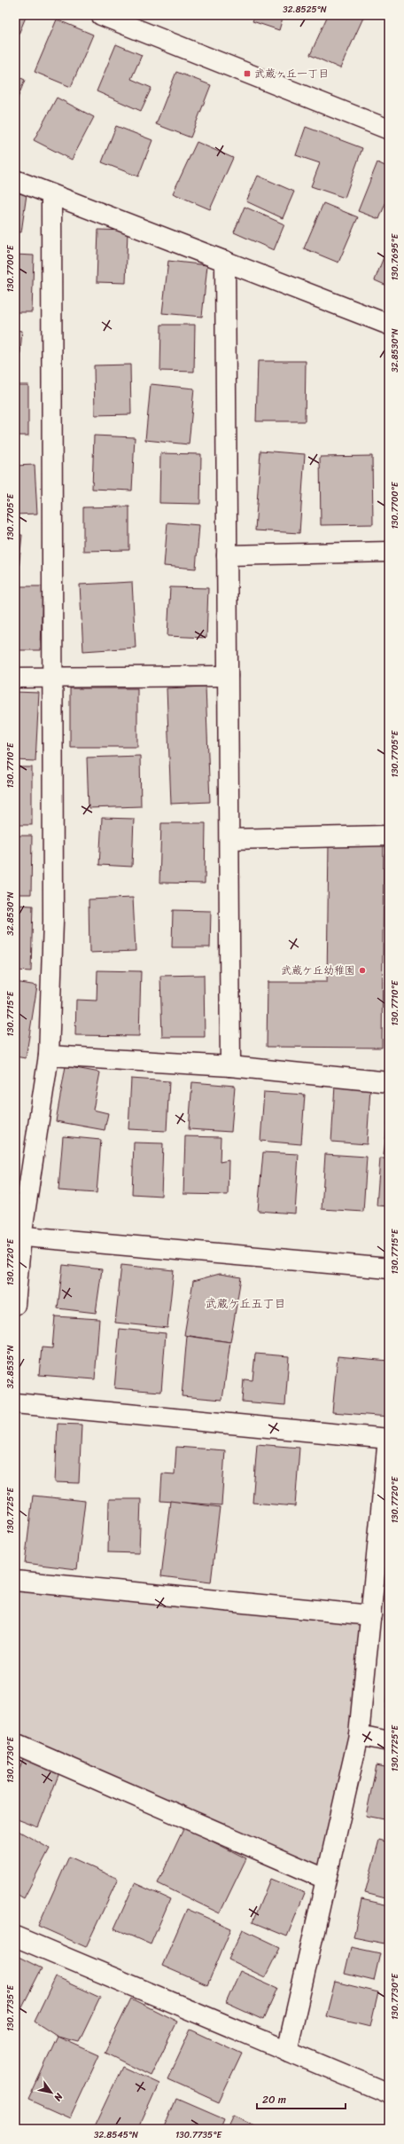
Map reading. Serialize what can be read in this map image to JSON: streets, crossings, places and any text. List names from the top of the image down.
{
  "districts": ["武蔵ケ丘五丁目"],
  "places": {
    "transit": ["武蔵ヶ丘一丁目"],
    "other": ["武蔵ケ丘幼稚園"]
  },
  "scale_bar": "20 m",
  "north": "bottom right",
  "coordinates": [
    "32.8525°N",
    "130.7695°E",
    "130.7700°E",
    "32.8530°N",
    "130.7705°E",
    "130.7710°E",
    "130.7715°E",
    "130.7720°E",
    "32.8535°N",
    "130.7725°E",
    "130.7730°E",
    "130.7735°E",
    "32.8545°N"
  ]
}
